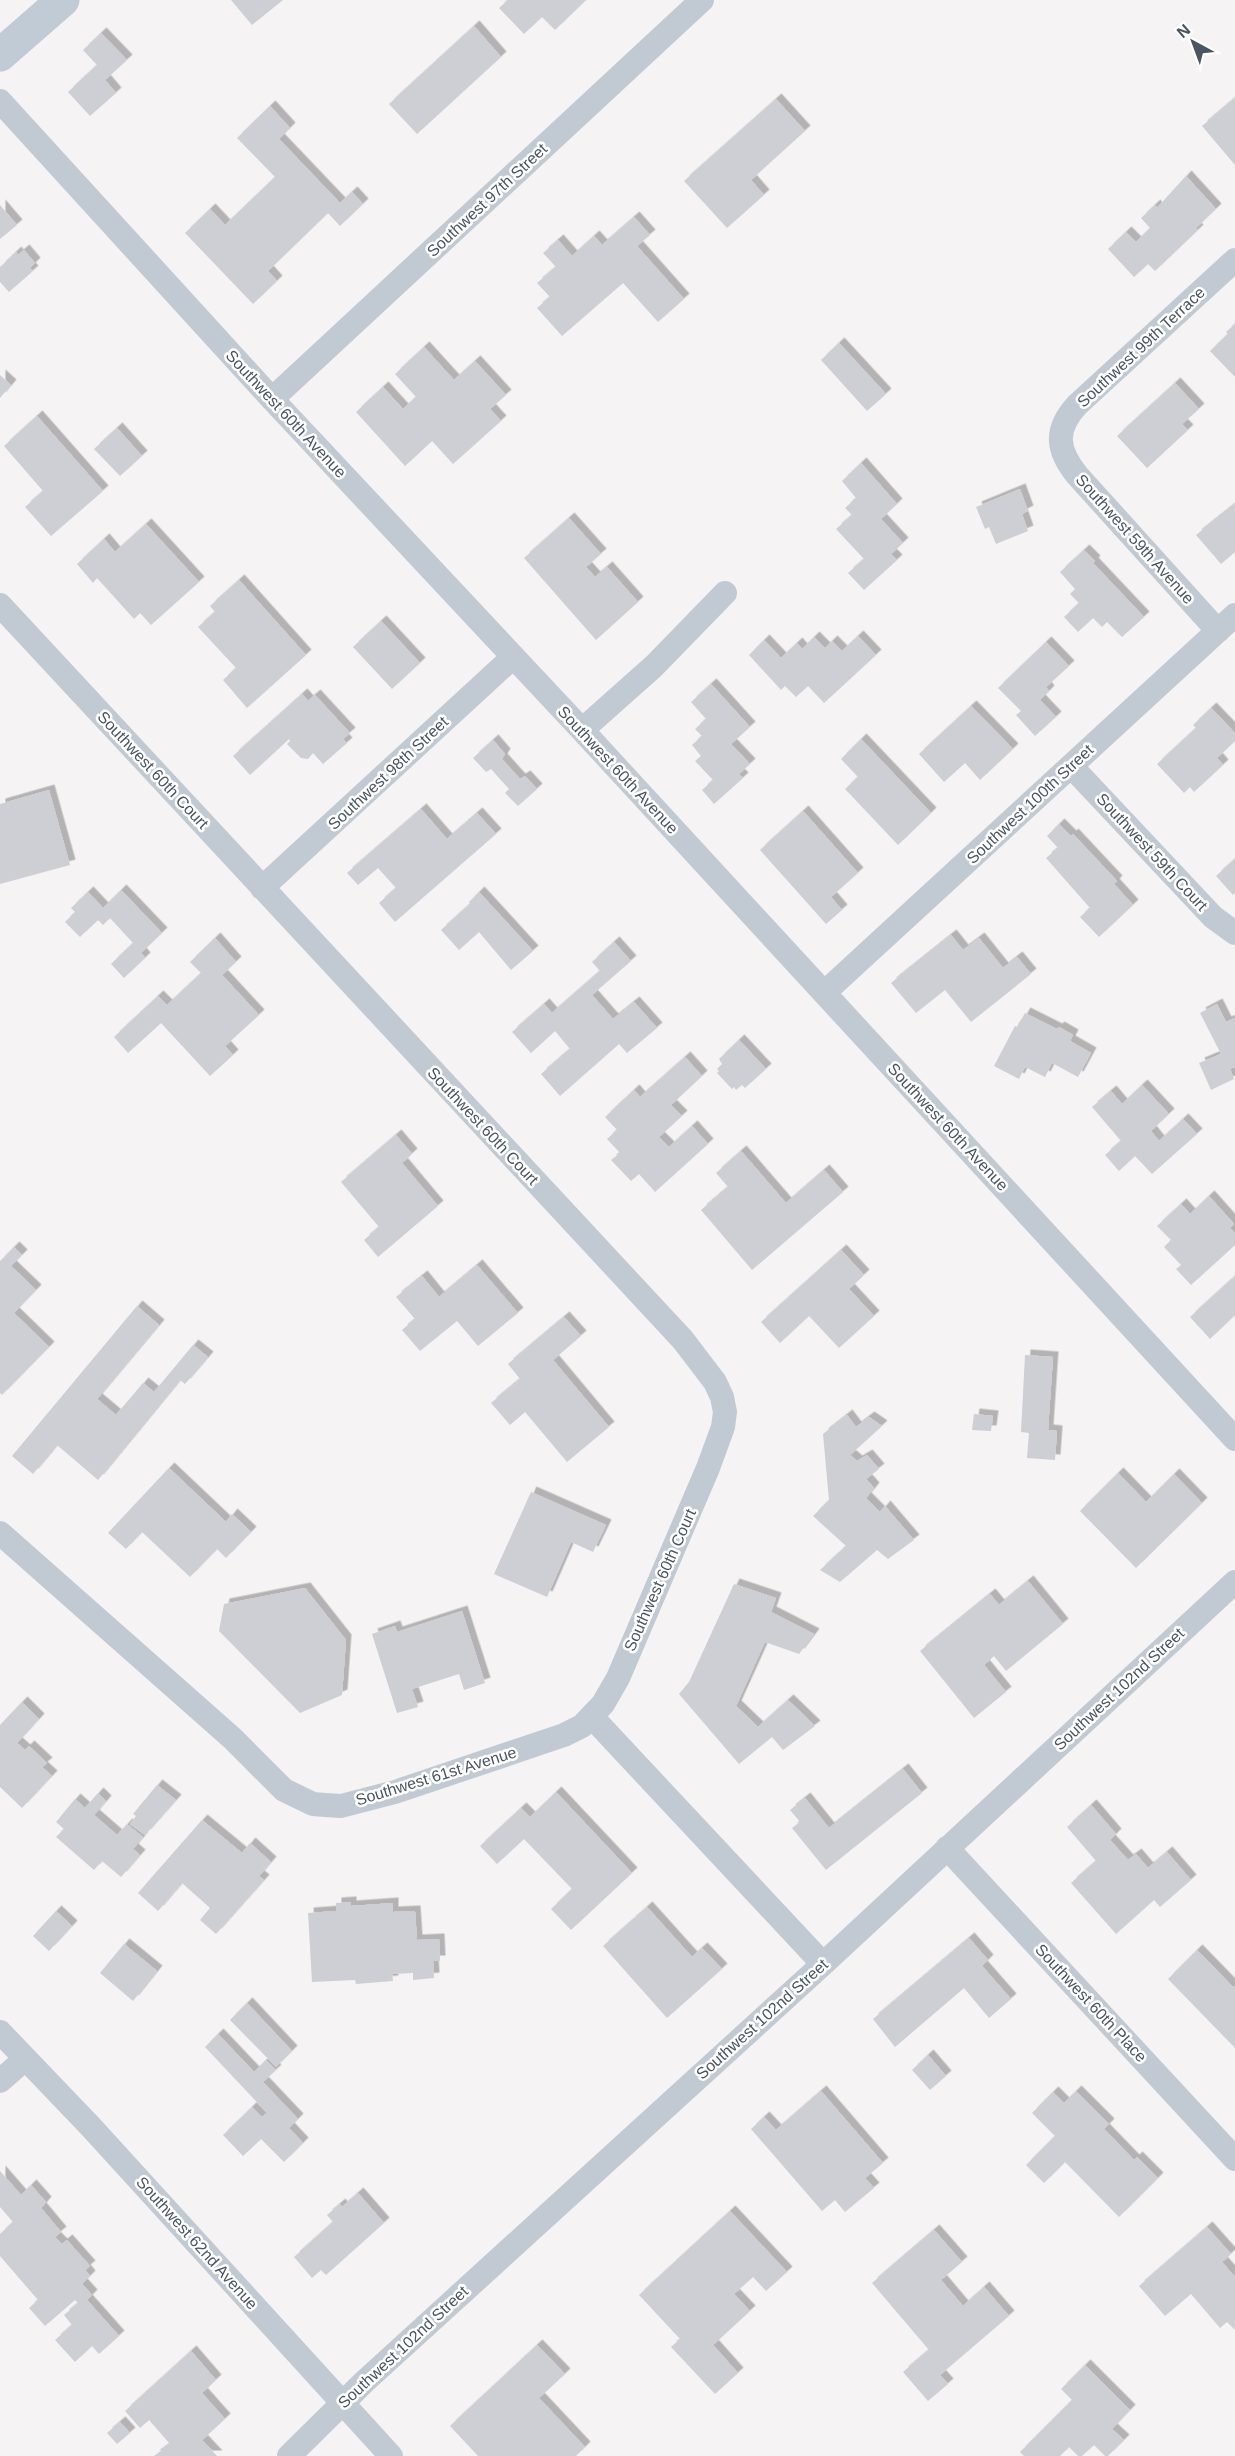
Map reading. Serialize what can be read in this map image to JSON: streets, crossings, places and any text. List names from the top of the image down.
{
  "streets": {
    "street": [
      "Southwest 97th Street",
      "Southwest 99th Terrace",
      "Southwest 60th Avenue",
      "Southwest 59th Avenue",
      "Southwest 60th Court",
      "Southwest 98th Street",
      "Southwest 100th Street",
      "Southwest 59th Court",
      "Southwest 102nd Street",
      "Southwest 61st Avenue",
      "Southwest 60th Place",
      "Southwest 62nd Avenue"
    ]
  },
  "crossings": [
    ["Southwest 97th Street", "Southwest 60th Avenue"],
    ["Southwest 99th Terrace", "Southwest 59th Avenue"],
    ["Southwest 60th Avenue", "Southwest 98th Street"],
    ["Southwest 60th Avenue", "Southwest 100th Street"],
    ["Southwest 59th Avenue", "Southwest 100th Street"],
    ["Southwest 60th Court", "Southwest 98th Street"],
    ["Southwest 60th Court", "Southwest 61st Avenue"],
    ["Southwest 100th Street", "Southwest 59th Court"],
    ["Southwest 102nd Street", "Southwest 60th Place"],
    ["Southwest 102nd Street", "Southwest 62nd Avenue"]
  ],
  "north": "top left"
}
